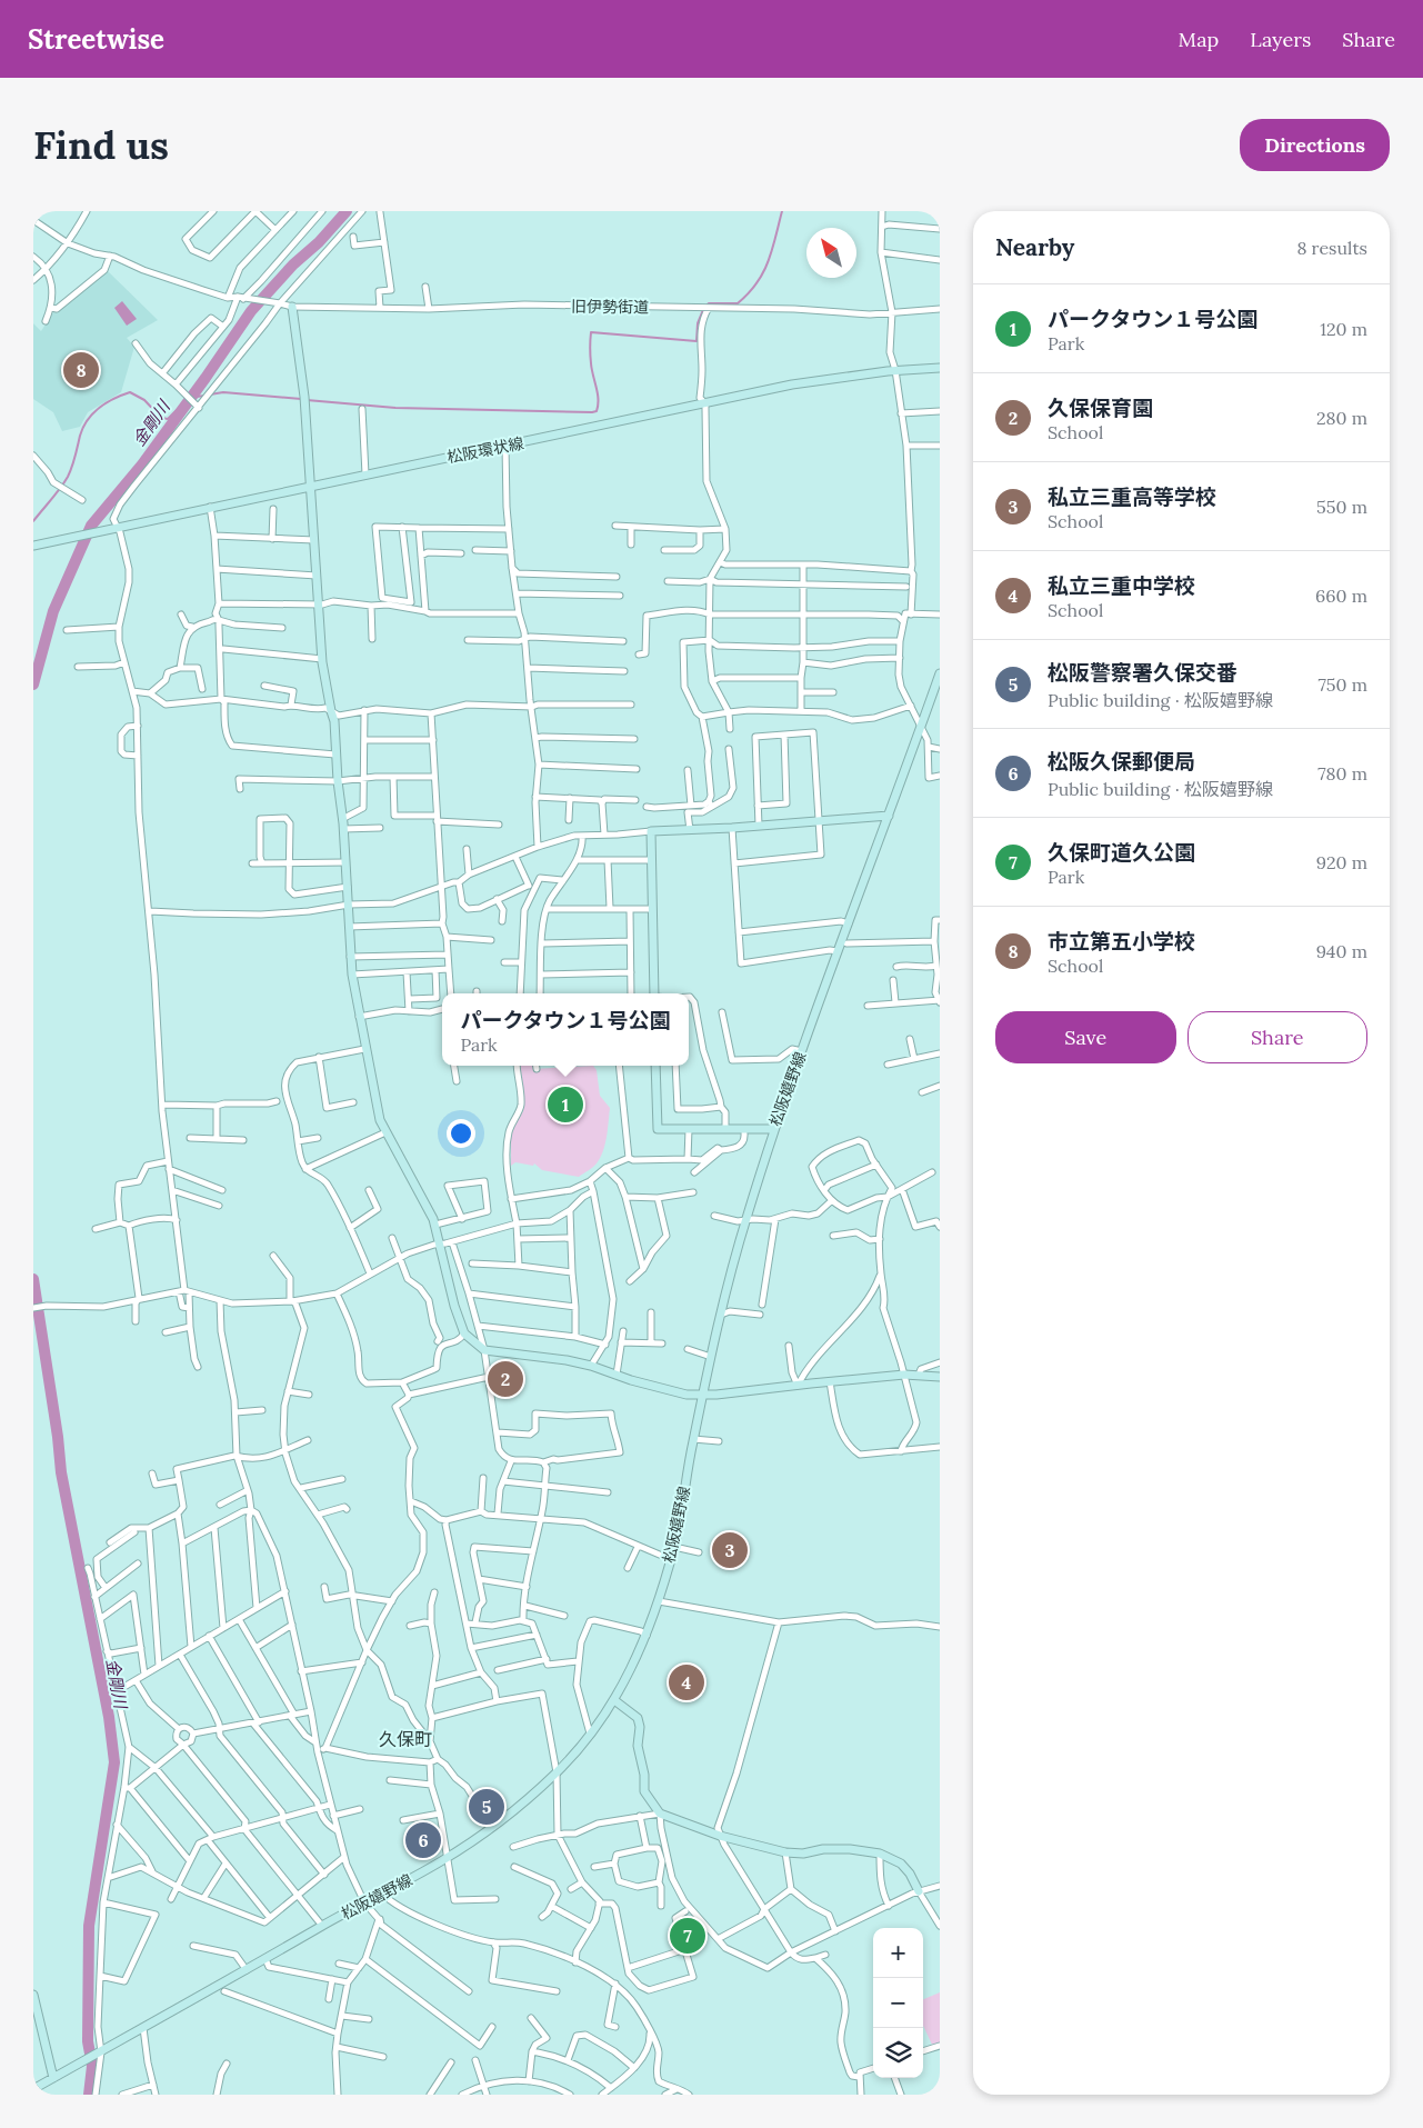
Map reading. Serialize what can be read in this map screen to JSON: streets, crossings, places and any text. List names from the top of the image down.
{
  "streets": {
    "main road": ["松阪環状線", "松阪嬉野線"],
    "street": ["旧伊勢街道"]
  },
  "districts": ["久保町"],
  "water": ["金剛川"],
  "north": "top left",
  "page": {
    "header": "Streetwise",
    "nav": ["Map", "Layers", "Share"],
    "buttons": [
      "Directions",
      ["Save", "Share"]
    ],
    "title": "Find us",
    "heading": ["Nearby", "8 results"],
    "list": [
      {
        "mark": "1",
        "name": "パークタウン１号公園",
        "note": "Park",
        "value": "120 m"
      },
      {
        "mark": "2",
        "name": "久保保育園",
        "note": "School",
        "value": "280 m"
      },
      {
        "mark": "3",
        "name": "私立三重高等学校",
        "note": "School",
        "value": "550 m"
      },
      {
        "mark": "4",
        "name": "私立三重中学校",
        "note": "School",
        "value": "660 m"
      },
      {
        "mark": "5",
        "name": "松阪警察署久保交番",
        "note": "Public building · 松阪嬉野線",
        "value": "750 m"
      },
      {
        "mark": "6",
        "name": "松阪久保郵便局",
        "note": "Public building · 松阪嬉野線",
        "value": "780 m"
      },
      {
        "mark": "7",
        "name": "久保町道久公園",
        "note": "Park",
        "value": "920 m"
      },
      {
        "mark": "8",
        "name": "市立第五小学校",
        "note": "School",
        "value": "940 m"
      }
    ],
    "pins": [
      "8",
      "1",
      "2",
      "3",
      "4",
      "5",
      "6",
      "7"
    ],
    "popup": ["パークタウン１号公園", "Park"],
    "map_buttons": ["+", "−"]
  }
}
